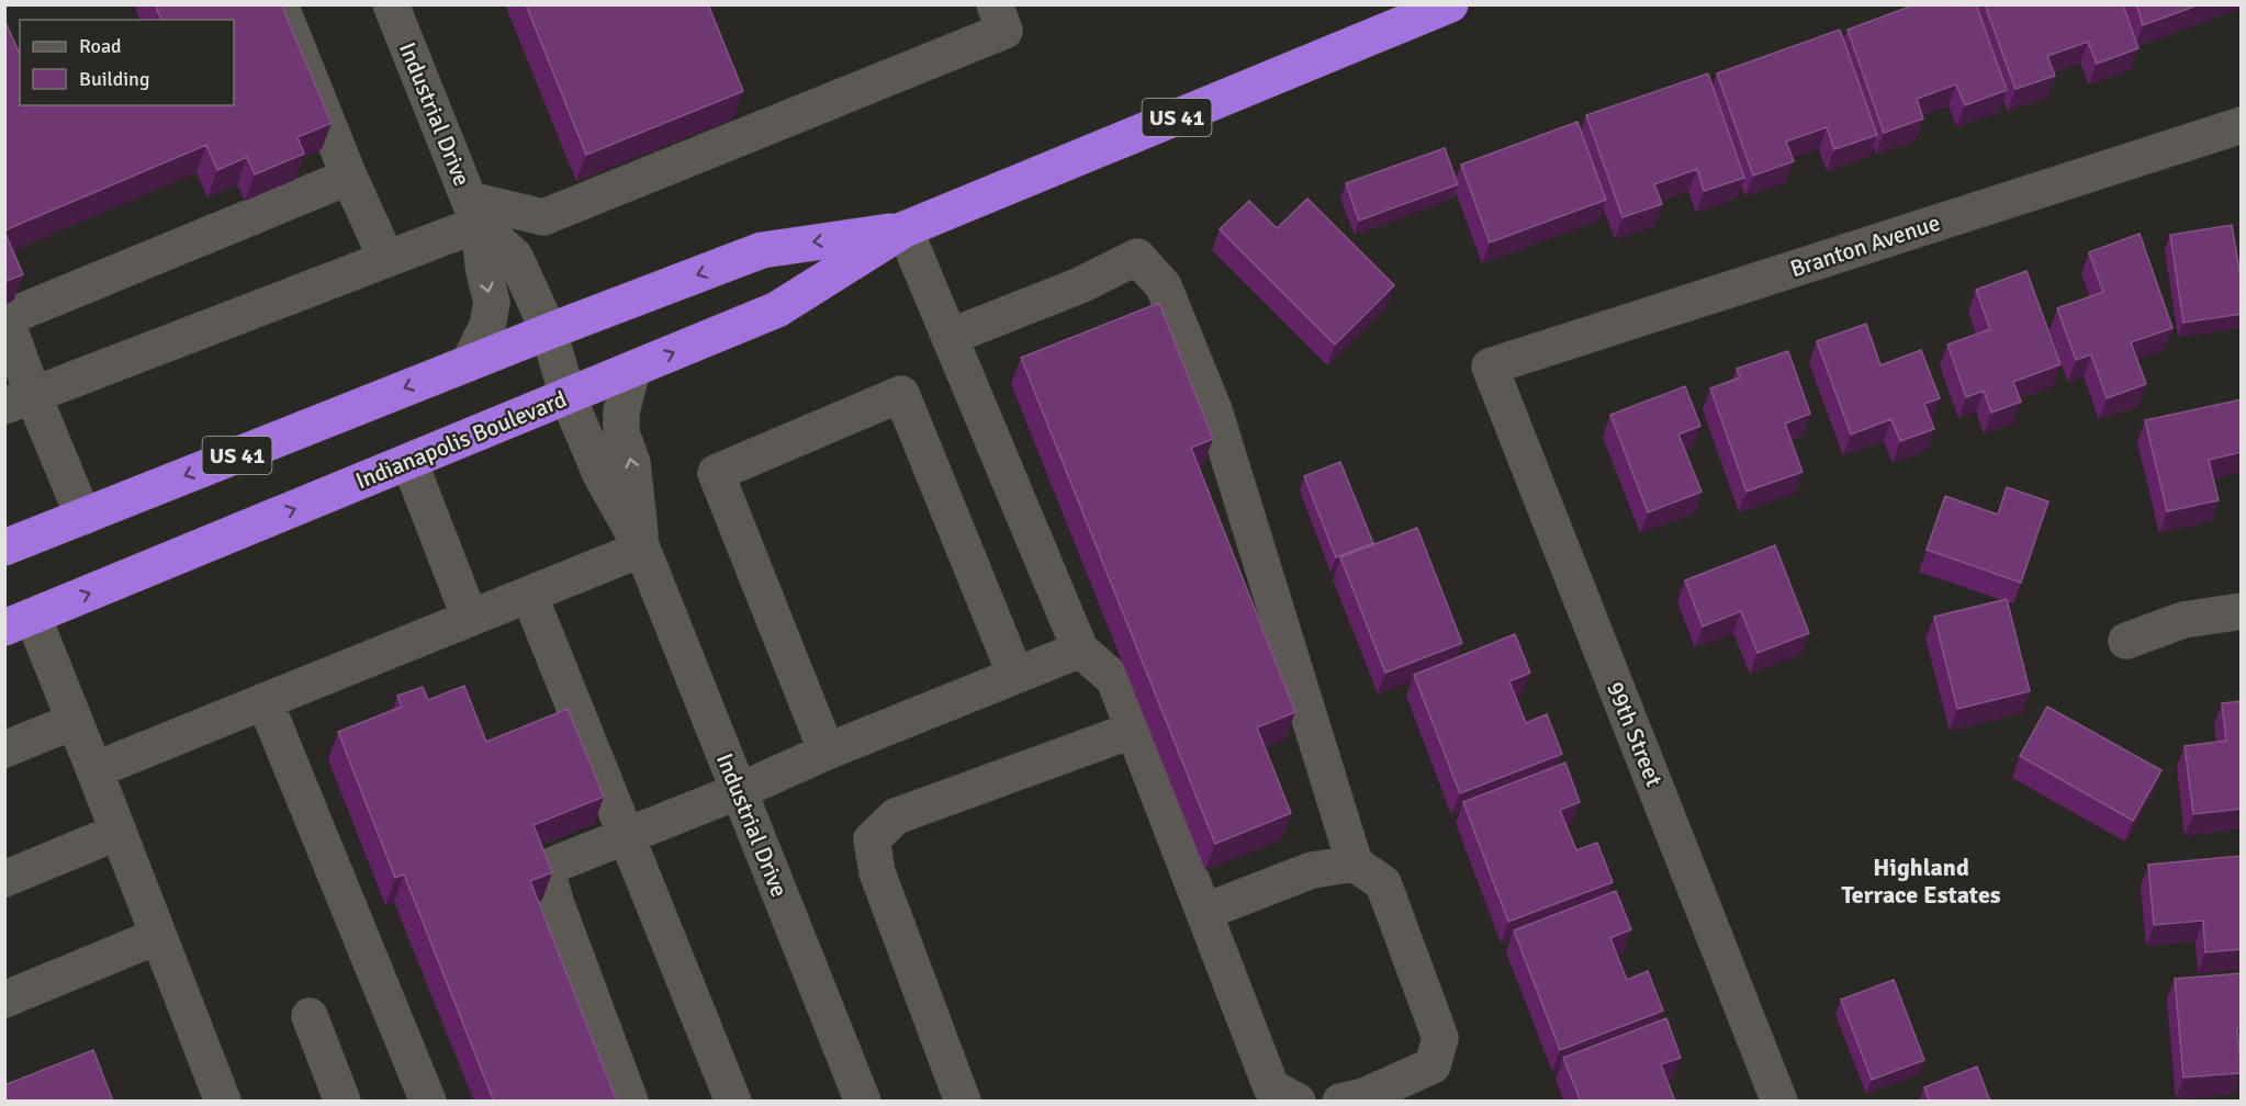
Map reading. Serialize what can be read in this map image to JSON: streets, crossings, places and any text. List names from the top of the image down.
{
  "streets": {
    "highway": ["US 41", "Indianapolis Boulevard"],
    "street": ["Industrial Drive", "Branton Avenue", "99th Street"]
  },
  "crossings": [
    ["Industrial Drive", "Indianapolis Boulevard"],
    ["Branton Avenue", "99th Street"]
  ],
  "districts": ["Highland Terrace Estates"],
  "legend": ["Road", "Building"]
}
